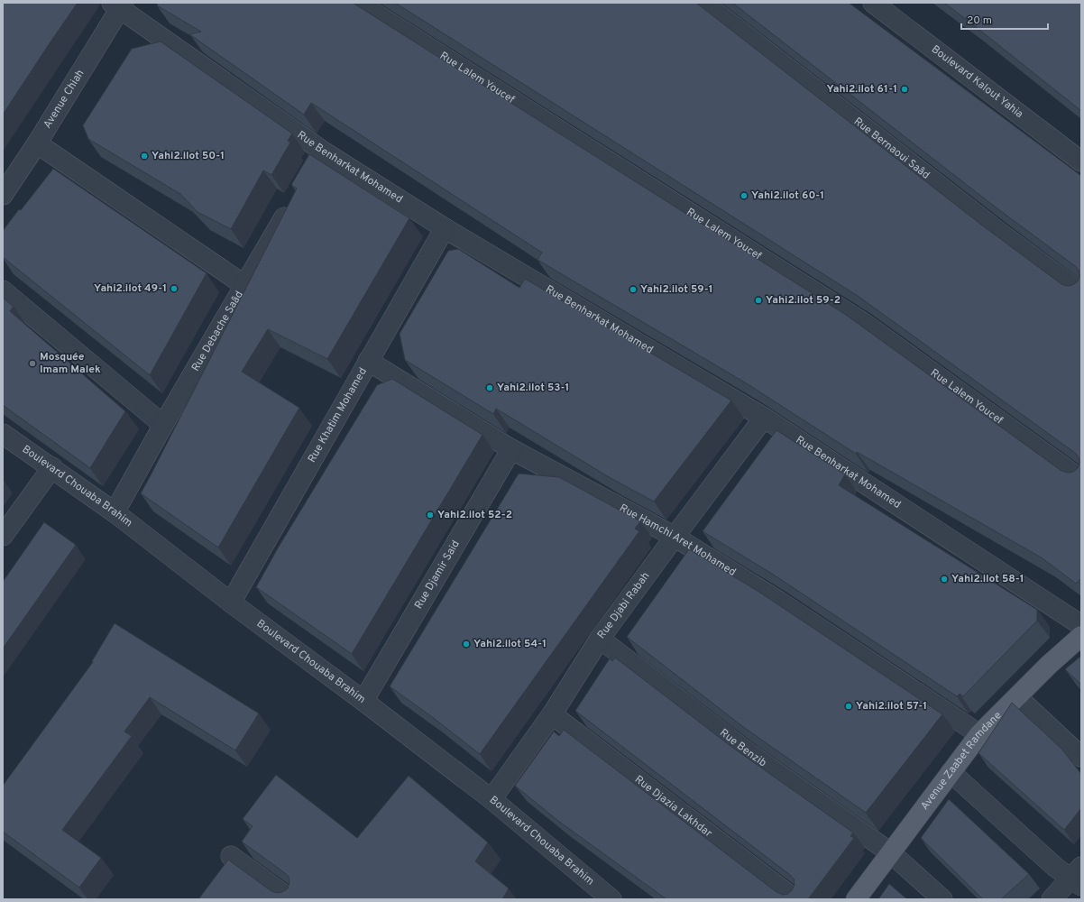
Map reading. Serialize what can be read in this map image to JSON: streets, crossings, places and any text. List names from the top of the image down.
{
  "streets": {
    "main road": ["Avenue Zaabet Ramdane"],
    "street": [
      "Rue Lalem Youcef",
      "Boulevard Kalout Yahia",
      "Avenue Chiah",
      "Rue Bernaoui Saâd",
      "Rue Benharkat Mohamed",
      "Rue Debache Saâd",
      "Rue Khatim Mohamed",
      "Boulevard Chouaba Brahim",
      "Rue Hamchi Aret Mohamed",
      "Rue Djamir Said",
      "Rue Djabi Rabah",
      "Rue Benzib",
      "Rue Djazia Lakhdar"
    ]
  },
  "crossings": [
    ["Avenue Chiah", "Rue Benharkat Mohamed"],
    ["Rue Benharkat Mohamed", "Rue Khatim Mohamed"],
    ["Rue Benharkat Mohamed", "Rue Djabi Rabah"],
    ["Rue Debache Saâd", "Boulevard Chouaba Brahim"],
    ["Rue Khatim Mohamed", "Boulevard Chouaba Brahim"],
    ["Rue Khatim Mohamed", "Rue Hamchi Aret Mohamed"],
    ["Boulevard Chouaba Brahim", "Rue Djamir Said"],
    ["Boulevard Chouaba Brahim", "Rue Djabi Rabah"],
    ["Rue Hamchi Aret Mohamed", "Rue Djamir Said"],
    ["Rue Hamchi Aret Mohamed", "Rue Djabi Rabah"],
    ["Rue Hamchi Aret Mohamed", "Avenue Zaabet Ramdane"],
    ["Rue Djabi Rabah", "Rue Benzib"],
    ["Rue Djabi Rabah", "Rue Djazia Lakhdar"],
    ["Rue Benzib", "Avenue Zaabet Ramdane"]
  ],
  "places": [
    "Yahi2.ilot 61-1",
    "Yahi2.ilot 50-1",
    "Yahi2.ilot 60-1",
    "Yahi2.ilot 49-1",
    "Yahi2.ilot 59-1",
    "Yahi2.ilot 59-2",
    "Mosquée Imam Malek",
    "Yahi2.ilot 53-1",
    "Yahi2.ilot 52-2",
    "Yahi2.ilot 58-1",
    "Yahi2.ilot 54-1",
    "Yahi2.ilot 57-1"
  ],
  "scale_bar": "20 m"
}
